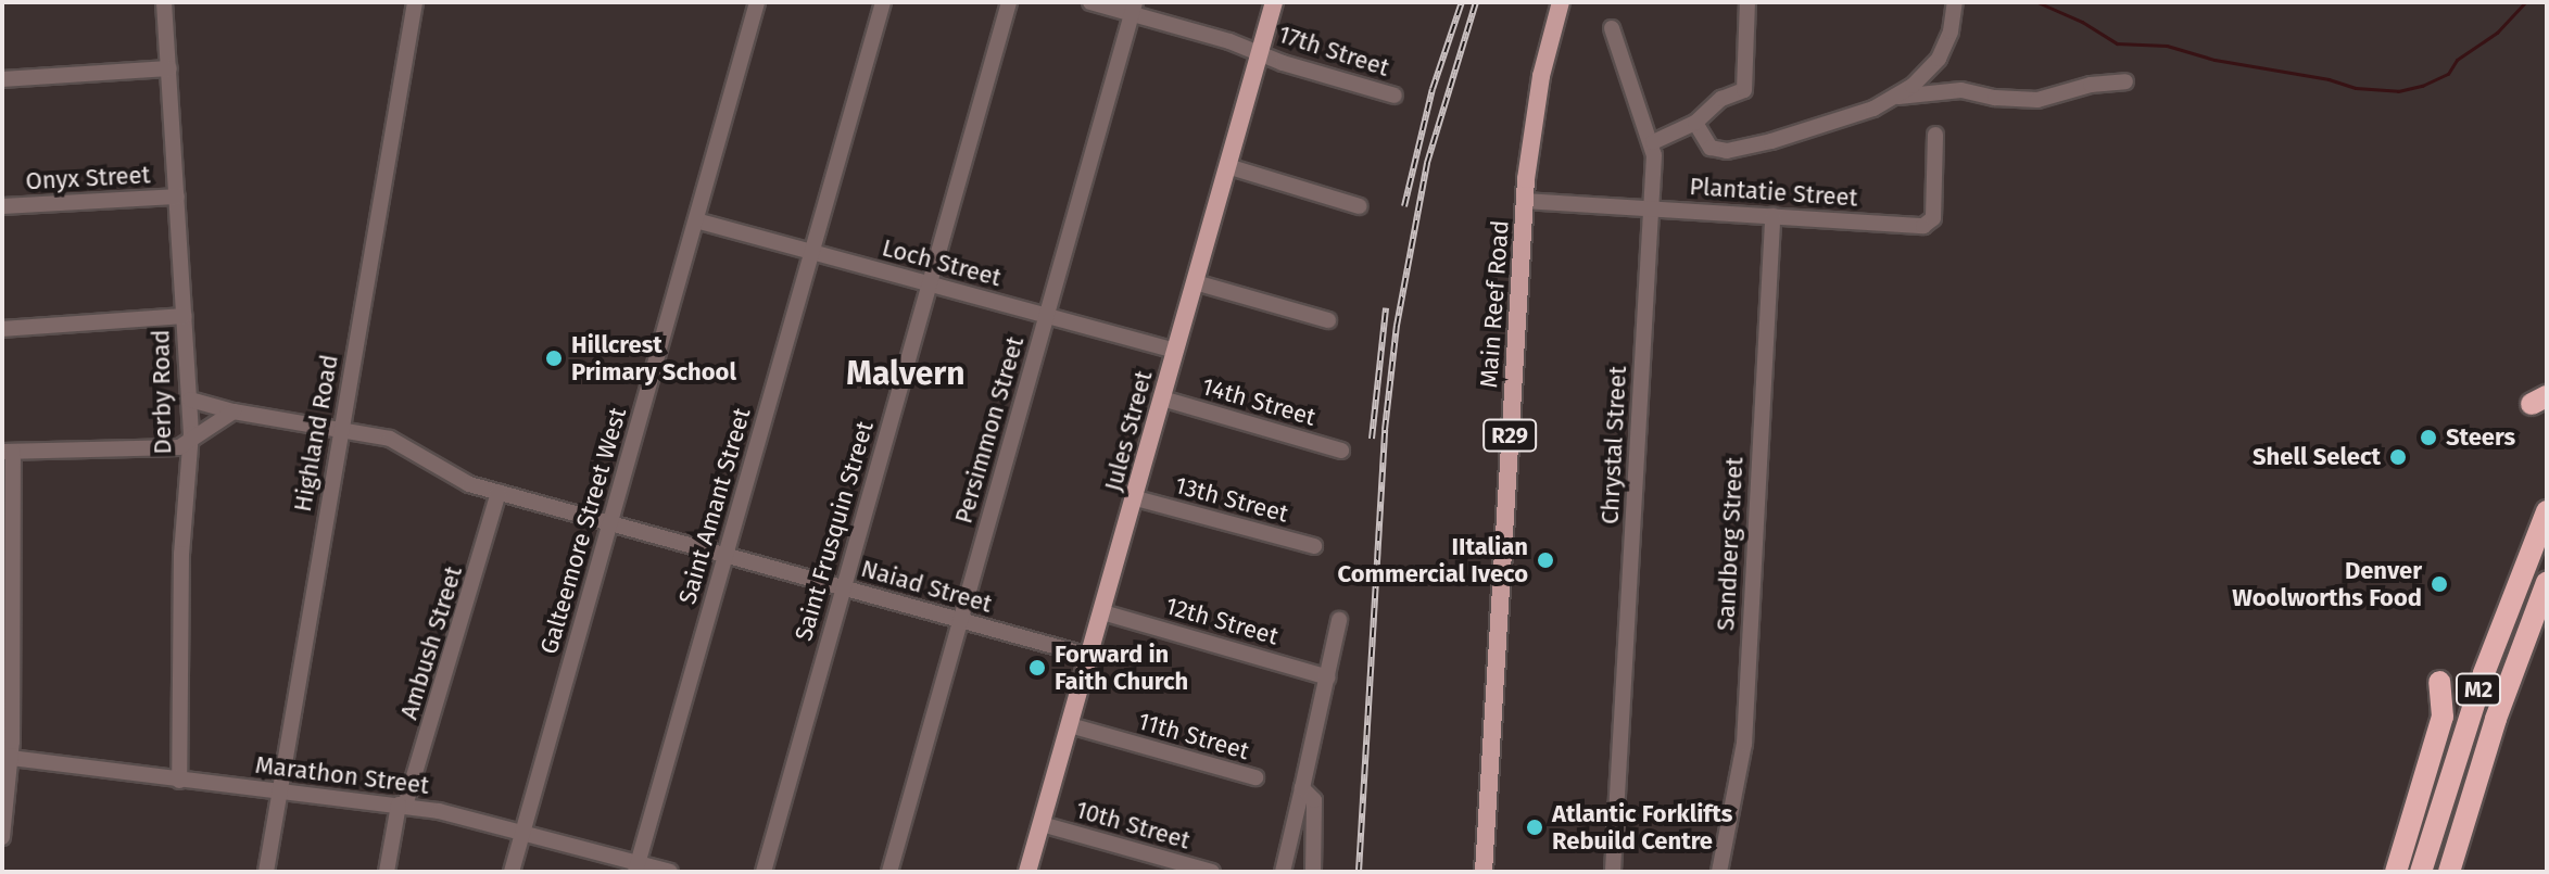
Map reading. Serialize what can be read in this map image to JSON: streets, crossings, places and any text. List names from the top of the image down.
{
  "streets": {
    "highway": ["M2"],
    "main road": ["Main Reef Road", "Jules Street", "R29"],
    "street": [
      "17th Street",
      "Onyx Street",
      "Plantatie Street",
      "Loch Street",
      "Derby Road",
      "14th Street",
      "Persimmon Street",
      "Highland Road",
      "Chrystal Street",
      "13th Street",
      "Saint Amant Street",
      "Galteemore Street West",
      "Saint Frusquin Street",
      "Sandberg Street",
      "Naiad Street",
      "12th Street",
      "Ambush Street",
      "11th Street",
      "Marathon Street",
      "10th Street"
    ]
  },
  "crossings": [
    ["17th Street", "Persimmon Street"],
    ["17th Street", "Jules Street"],
    ["Onyx Street", "Derby Road"],
    ["Plantatie Street", "Main Reef Road"],
    ["Plantatie Street", "Chrystal Street"],
    ["Plantatie Street", "Sandberg Street"],
    ["Loch Street", "Persimmon Street"],
    ["Loch Street", "Jules Street"],
    ["Loch Street", "Saint Amant Street"],
    ["Loch Street", "Galteemore Street West"],
    ["Loch Street", "Saint Frusquin Street"],
    ["Derby Road", "Naiad Street"],
    ["Derby Road", "Marathon Street"],
    ["14th Street", "Jules Street"],
    ["Persimmon Street", "Naiad Street"],
    ["Jules Street", "13th Street"],
    ["Jules Street", "Naiad Street"],
    ["Jules Street", "12th Street"],
    ["Jules Street", "11th Street"],
    ["Jules Street", "10th Street"],
    ["Highland Road", "Naiad Street"],
    ["Highland Road", "Marathon Street"],
    ["Saint Amant Street", "Naiad Street"],
    ["Saint Amant Street", "Marathon Street"],
    ["Galteemore Street West", "Naiad Street"],
    ["Galteemore Street West", "Marathon Street"],
    ["Saint Frusquin Street", "Naiad Street"],
    ["Naiad Street", "Ambush Street"],
    ["Ambush Street", "Marathon Street"]
  ],
  "districts": ["Malvern"],
  "places": [
    "Hillcrest Primary School",
    "Steers",
    "Shell Select",
    "IItalian Commercial Iveco",
    "Denver Woolworths Food",
    "Forward in Faith Church",
    "Atlantic Forklifts Rebuild Centre"
  ]
}
